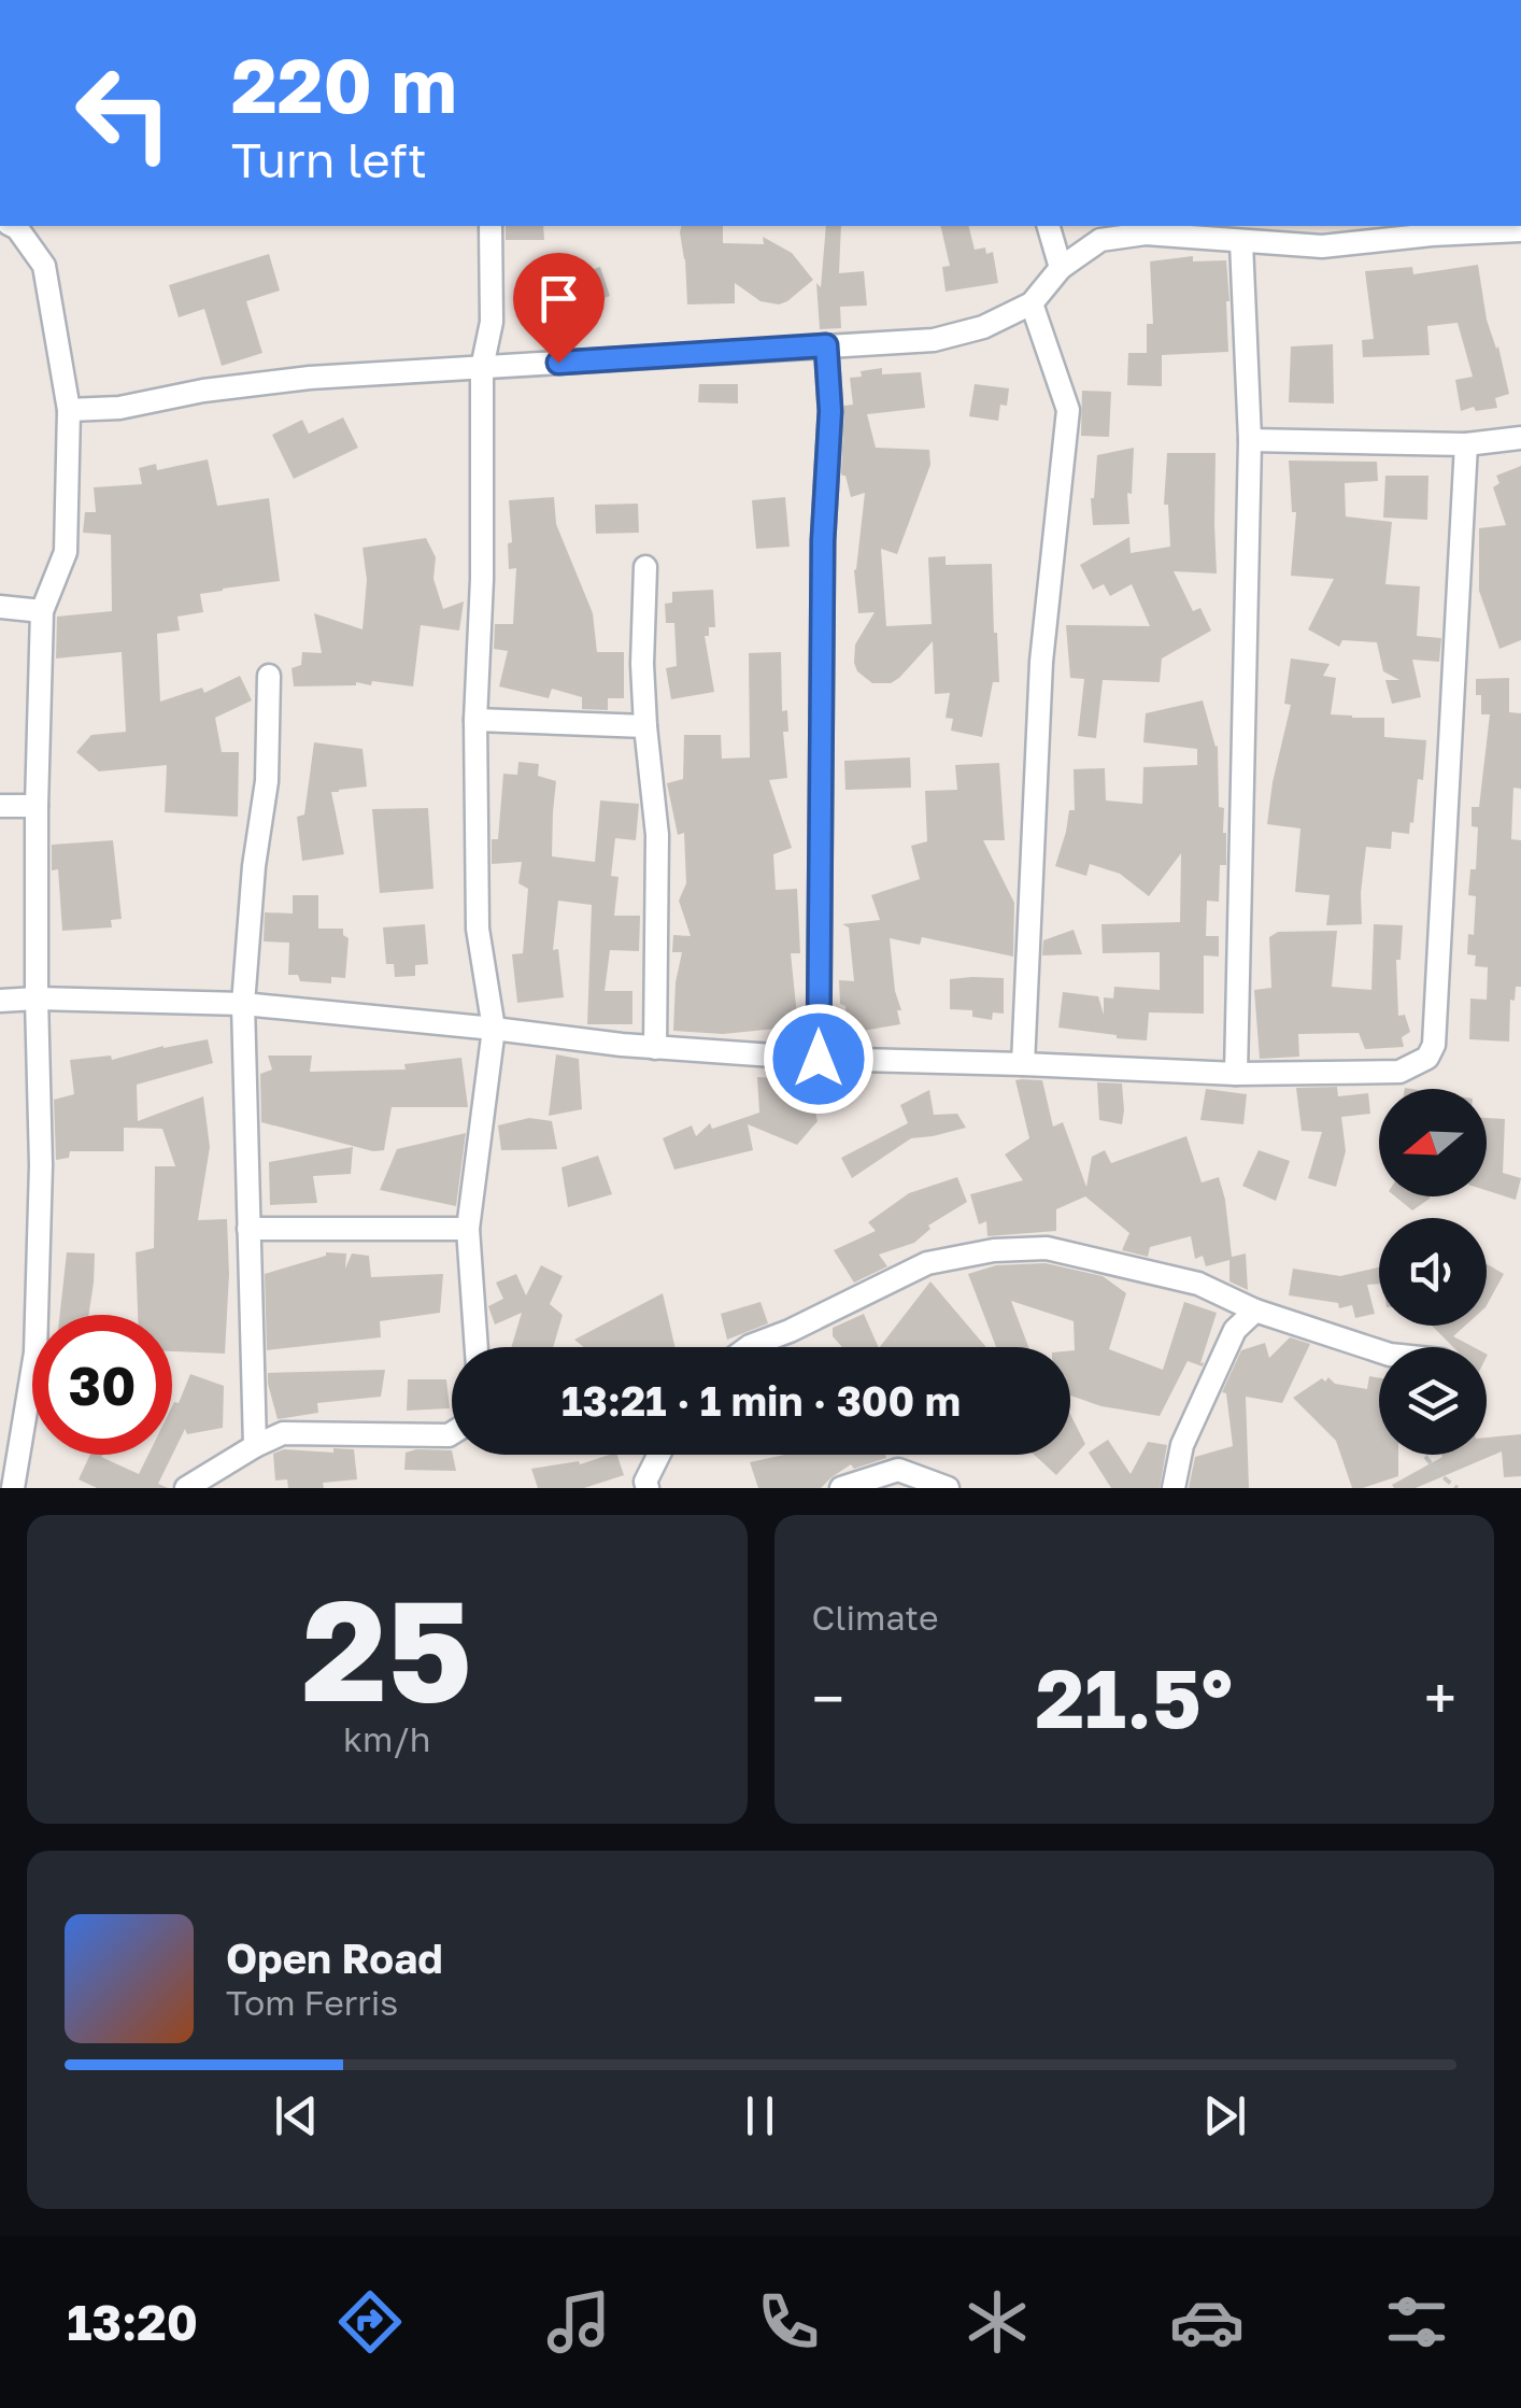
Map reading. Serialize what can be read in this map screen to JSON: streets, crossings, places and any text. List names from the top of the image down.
{
  "north": "left",
  "page": {
    "turn": ["220 m", "Turn left"],
    "limit": "30",
    "trip": "13:21 · 1 min · 300 m",
    "tile": [
      ["25", "km/h"],
      "Climate"
    ],
    "heat": ["−", "21.5°", "+"],
    "song": ["Open Road", "Tom Ferris"],
    "tabs": "13:20"
  }
}
